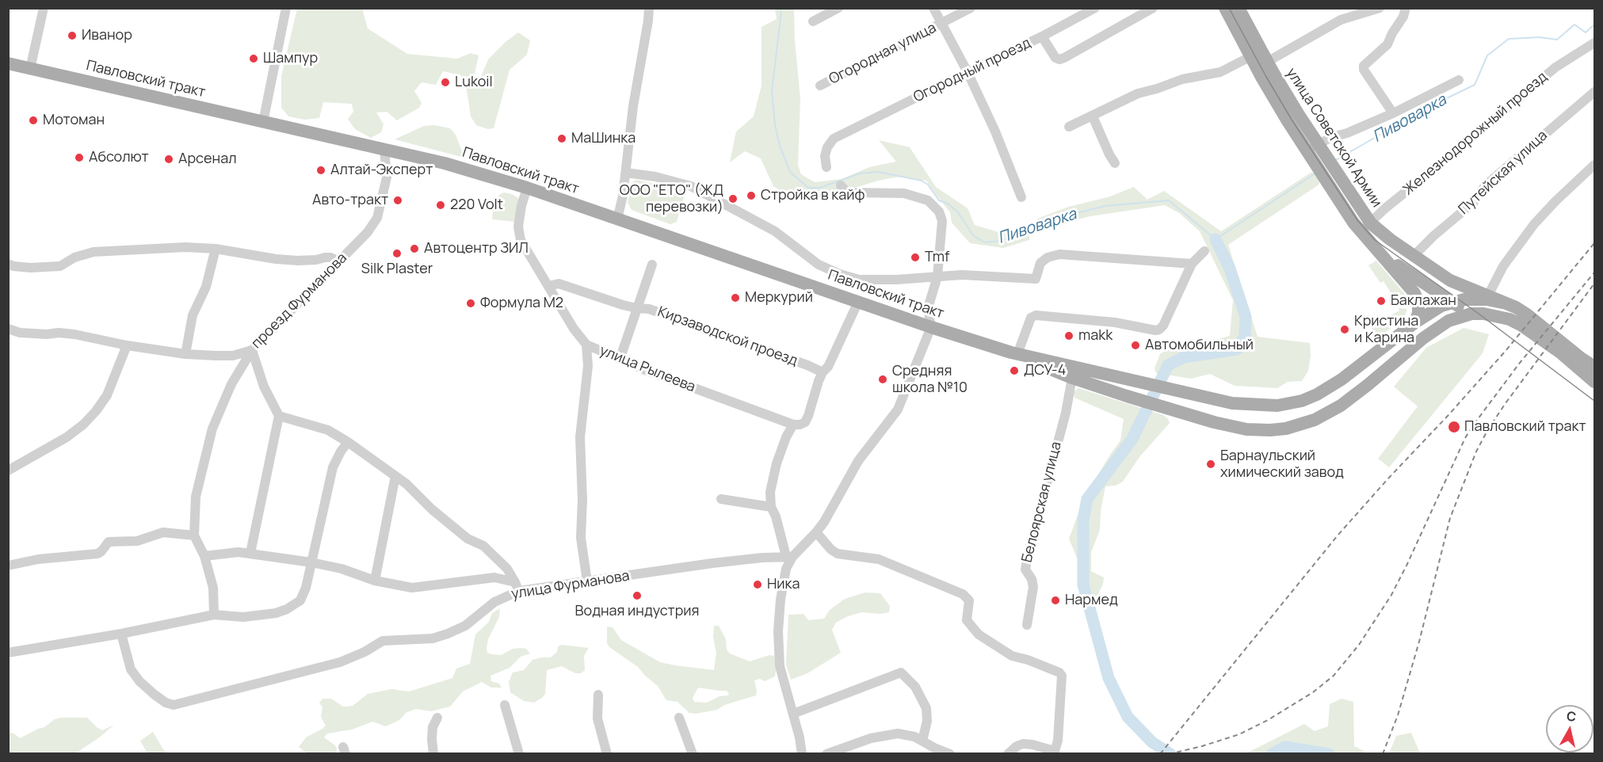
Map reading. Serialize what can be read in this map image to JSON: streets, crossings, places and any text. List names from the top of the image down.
{
  "streets": {
    "main road": ["Павловский тракт", "улица Советской Армии"],
    "street": [
      "Огородная улица",
      "Огородный проезд",
      "Железнодорожный проезд",
      "Путейская улица",
      "проезд Фурманова",
      "Кирзаводской проезд",
      "улица Рылеева",
      "Белоярская улица",
      "улица Фурманова"
    ]
  },
  "crossings": [
    ["Павловский тракт", "улица Советской Армии"],
    ["Павловский тракт", "проезд Фурманова"],
    ["Павловский тракт", "улица Рылеева"],
    ["Павловский тракт", "Белоярская улица"],
    ["Железнодорожный проезд", "улица Советской Армии"],
    ["улица Советской Армии", "Путейская улица"],
    ["Кирзаводской проезд", "улица Рылеева"]
  ],
  "water": ["Пивоварка"],
  "places": [
    "Иванор",
    "Шампур",
    "Lukoil",
    "Мотоман",
    "МаШинка",
    "Абсолют",
    "Арсенал",
    "Алтай-Эксперт",
    "Стройка в кайф",
    "ООО \"ЕТО\" (ЖД перевозки)",
    "Авто-тракт",
    "220 Volt",
    "Автоцентр ЗИЛ",
    "Silk Plaster",
    "Tmf",
    "Меркурий",
    "Баклажан",
    "Формула М2",
    "Кристина и Карина",
    "makk",
    "Автомобильный",
    "ДСУ-4",
    "Средняя школа №10",
    "Павловский тракт",
    "Барнаульский химический завод",
    "Ника",
    "Водная индустрия",
    "Нармед"
  ],
  "north": "top"
}
